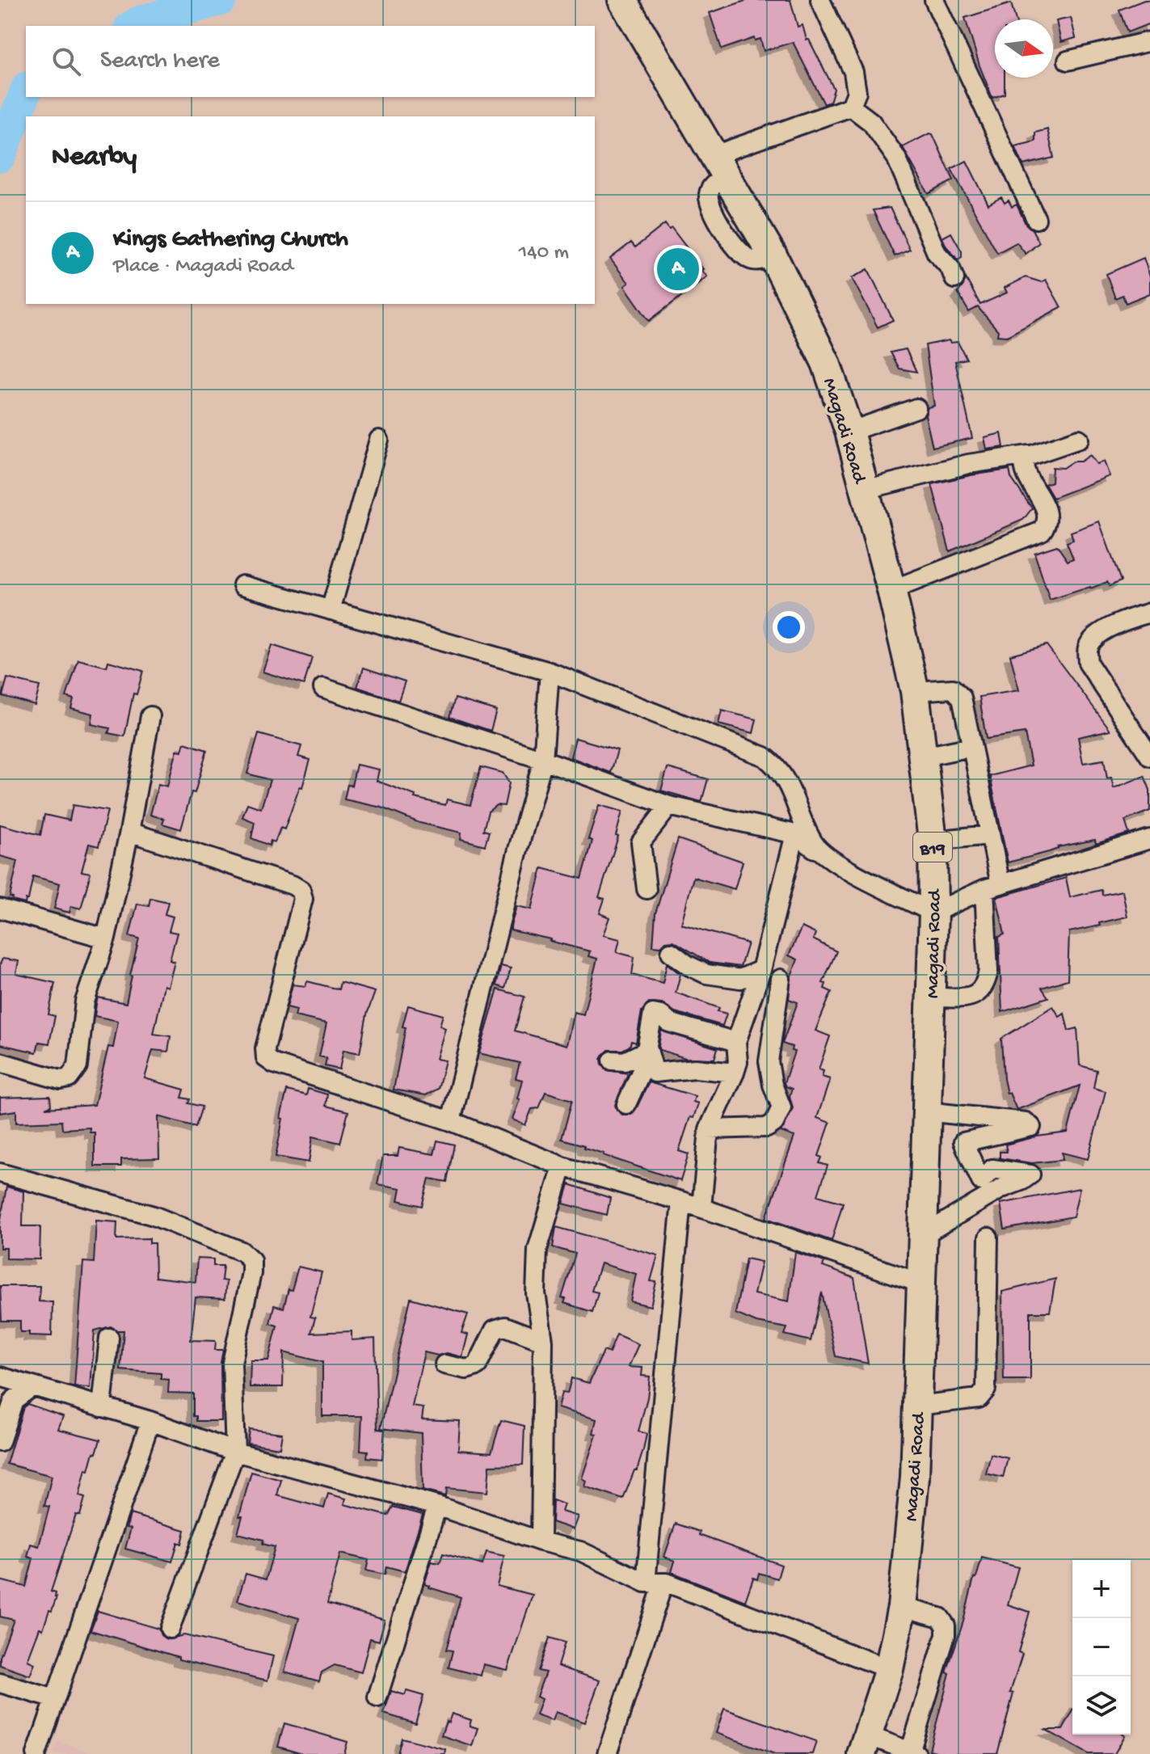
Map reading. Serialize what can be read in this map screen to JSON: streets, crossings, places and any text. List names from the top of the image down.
{
  "streets": {
    "highway": ["Magadi Road", "B19"]
  },
  "north": "right",
  "page": {
    "search": "Search here",
    "heading": "Nearby",
    "list": [
      {
        "mark": "A",
        "name": "Kings Gathering Church",
        "note": "Place · Magadi Road",
        "value": "140 m"
      }
    ],
    "pins": "A",
    "map_buttons": ["+", "−"]
  }
}
